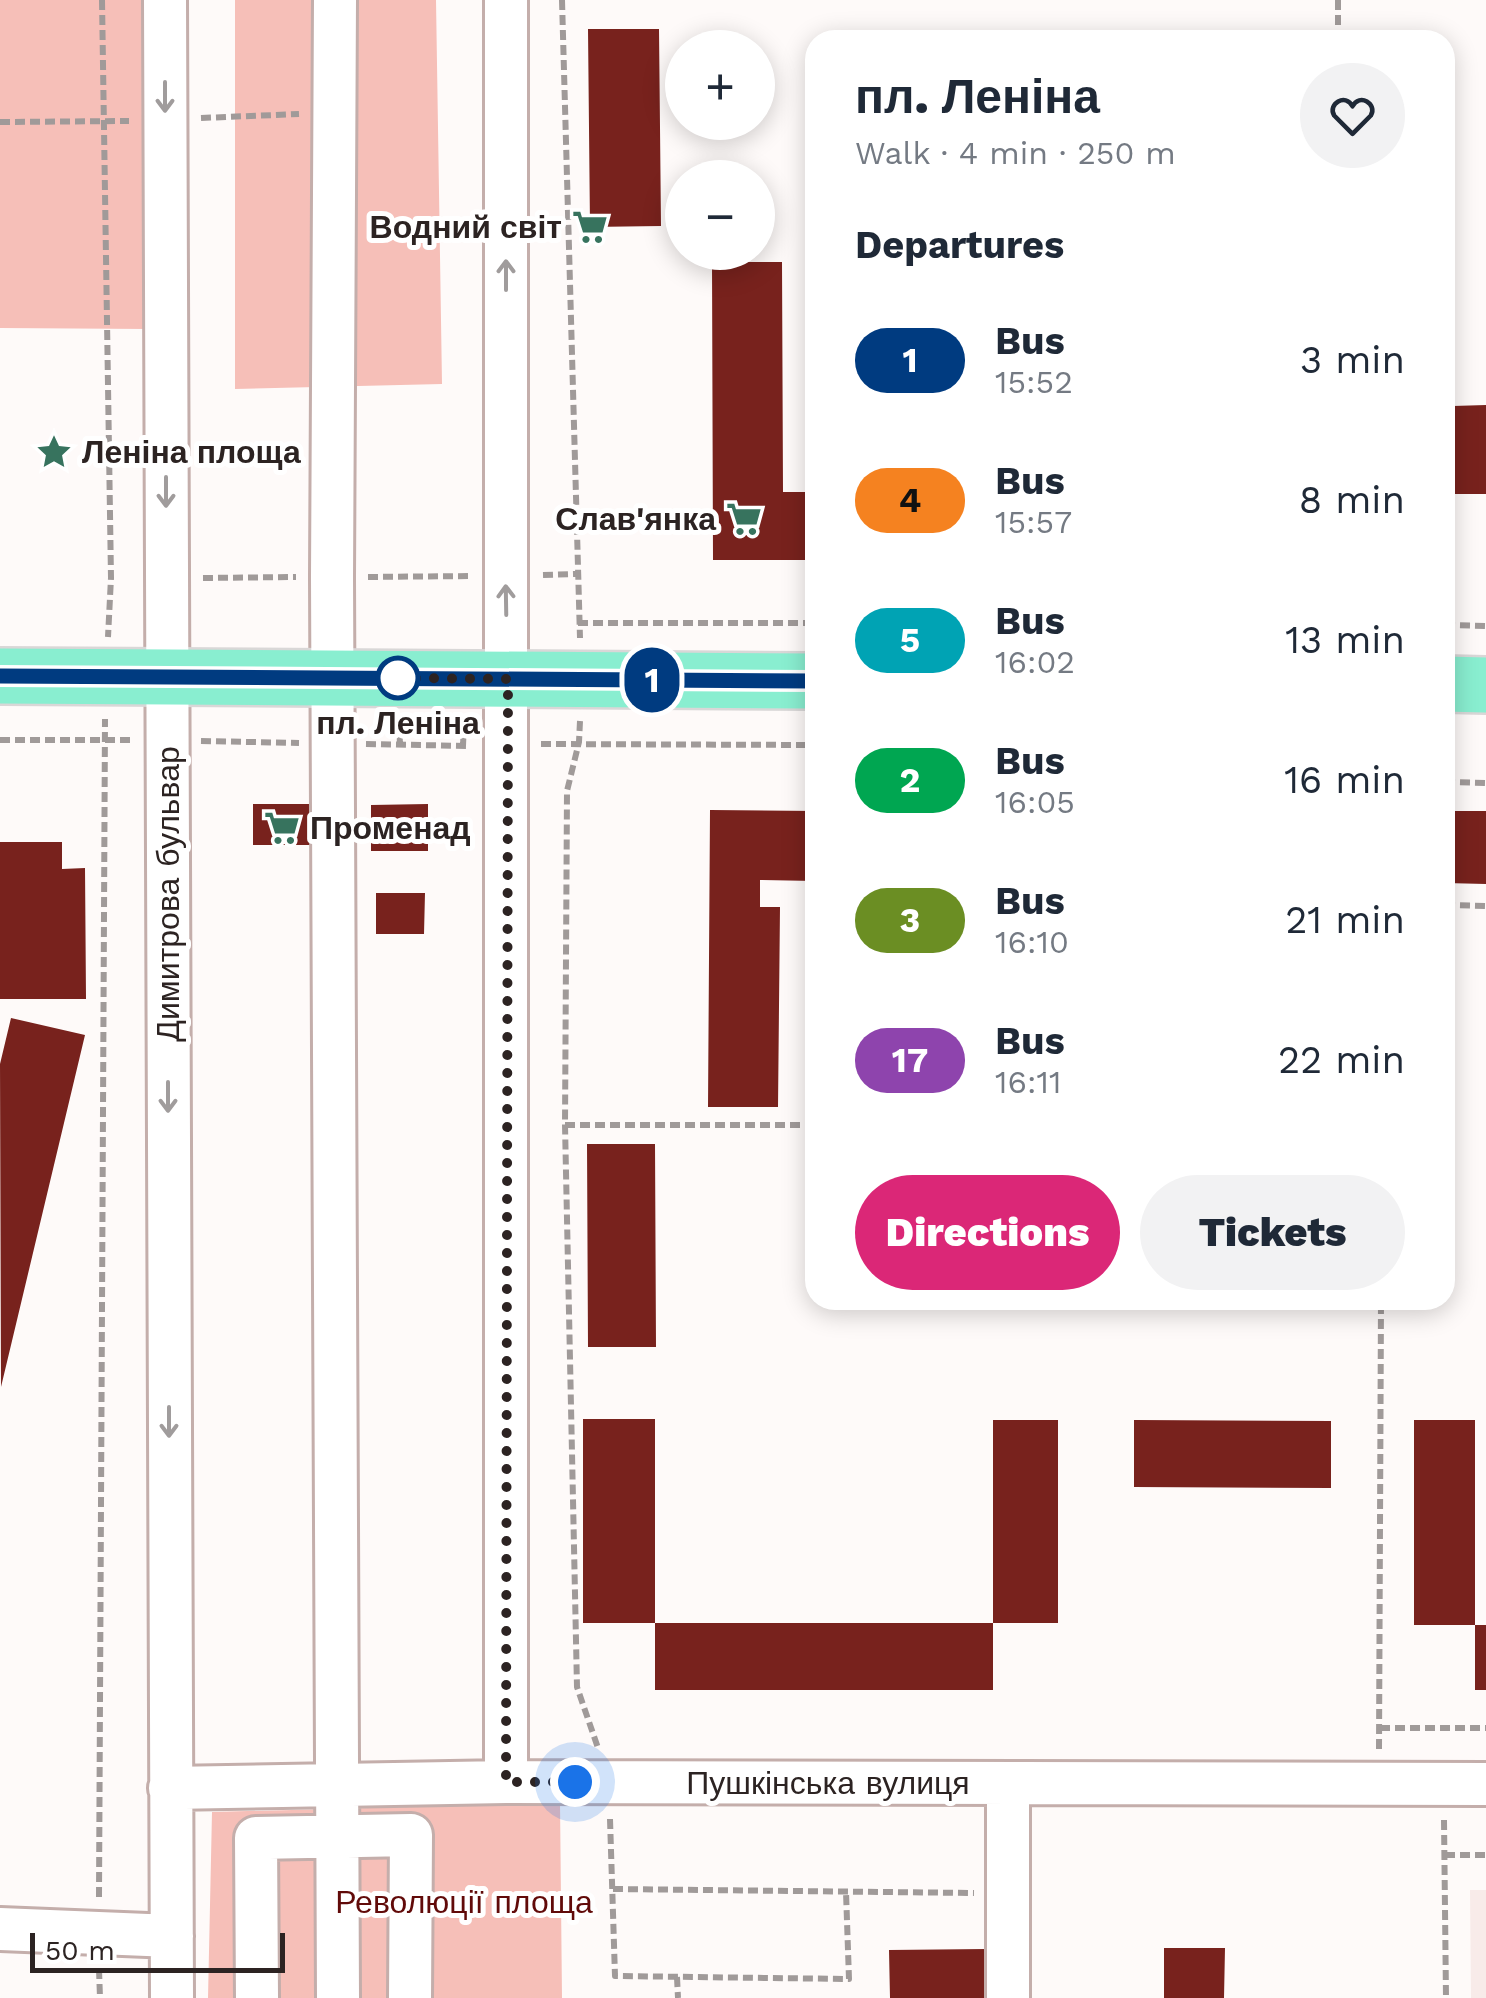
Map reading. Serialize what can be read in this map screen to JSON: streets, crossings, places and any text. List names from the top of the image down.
{
  "streets": {
    "street": ["Димитрова бульвар", "Пушкінська вулиця"]
  },
  "crossings": [
    ["Димитрова бульвар", "Пушкінська вулиця"]
  ],
  "parks": ["Революції площа"],
  "places": {
    "supermarket": ["Водний світ", "Слав'янка", "Променад"],
    "place": ["Леніна площа"],
    "other": ["пл. Леніна"]
  },
  "lines": ["bus line 1"],
  "scale_bar": "50 m",
  "page": {
    "on_map": "1",
    "map_buttons": ["+", "−"],
    "heading": [
      ["пл. Леніна", "Walk · 4 min · 250 m"],
      "Departures"
    ],
    "list": [
      {
        "mark": "1",
        "name": "Bus",
        "note": "15:52",
        "value": "3 min"
      },
      {
        "mark": "4",
        "name": "Bus",
        "note": "15:57",
        "value": "8 min"
      },
      {
        "mark": "5",
        "name": "Bus",
        "note": "16:02",
        "value": "13 min"
      },
      {
        "mark": "2",
        "name": "Bus",
        "note": "16:05",
        "value": "16 min"
      },
      {
        "mark": "3",
        "name": "Bus",
        "note": "16:10",
        "value": "21 min"
      },
      {
        "mark": "17",
        "name": "Bus",
        "note": "16:11",
        "value": "22 min"
      }
    ],
    "buttons": ["Directions", "Tickets"],
    "scale": "50 m"
  }
}
